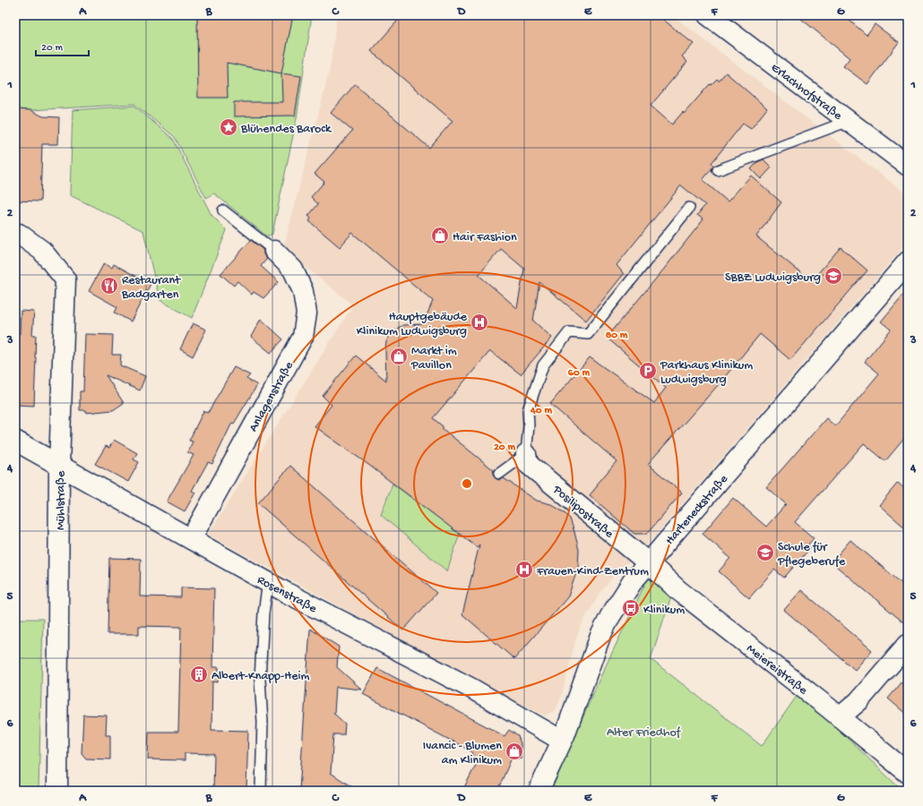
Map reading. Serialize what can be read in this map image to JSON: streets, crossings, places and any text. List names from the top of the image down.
{
  "streets": {
    "street": [
      "Erlachhofstraße",
      "Anlagenstraße",
      "Mühlstraße",
      "Harteneckstraße",
      "Posilipostraße",
      "Rosenstraße",
      "Meiereistraße"
    ]
  },
  "crossings": [
    ["Anlagenstraße", "Rosenstraße"],
    ["Mühlstraße", "Rosenstraße"],
    ["Harteneckstraße", "Posilipostraße"],
    ["Harteneckstraße", "Rosenstraße"],
    ["Harteneckstraße", "Meiereistraße"],
    ["Posilipostraße", "Meiereistraße"]
  ],
  "parks": ["Alter Friedhof"],
  "places": {
    "place": ["Blühendes Barock"],
    "shop": ["Hair Fashion", "Markt im Pavillon", "Ivancic - Blumen am Klinikum"],
    "school or university": ["SBBZ Ludwigsburg", "Schule für Pflegeberufe"],
    "restaurant": ["Restaurant Badgarten"],
    "hospital": ["Hauptgebäude Klinikum Ludwigsburg", "Frauen-Kind-Zentrum"],
    "parking": ["Parkhaus Klinikum Ludwigsburg"],
    "bus stop": ["Klinikum"],
    "building": ["Albert-Knapp-Heim"]
  },
  "scale_bar": "20 m",
  "grid": {
    "columns": [
      "A",
      "B",
      "C",
      "D",
      "E",
      "F",
      "G"
    ],
    "rows": [
      "1",
      "2",
      "3",
      "4",
      "5",
      "6"
    ]
  },
  "rings": [
    "80 m",
    "60 m",
    "40 m",
    "20 m"
  ]
}
